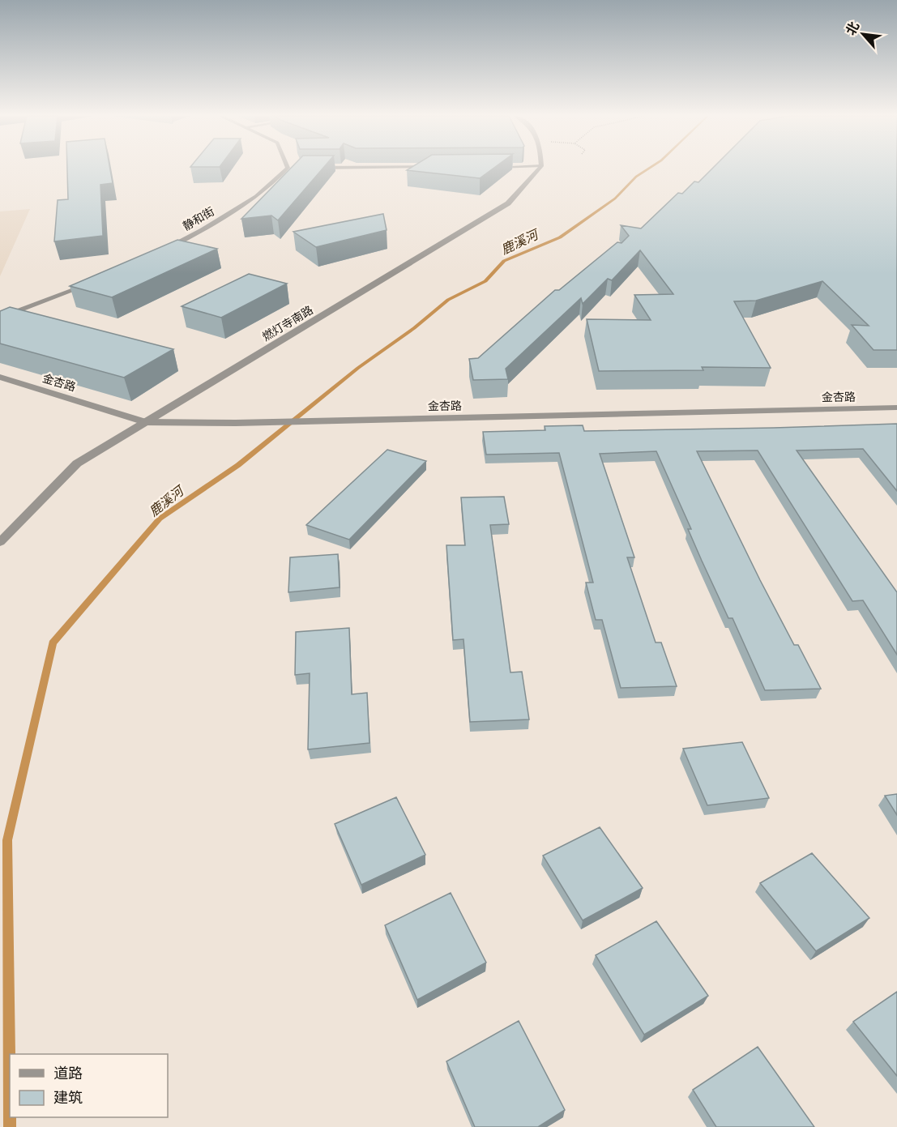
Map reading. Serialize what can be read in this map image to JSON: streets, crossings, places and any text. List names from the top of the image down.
{
  "streets": {
    "street": ["静和街", "燃灯寺南路", "金杏路"]
  },
  "crossings": [
    ["燃灯寺南路", "金杏路"]
  ],
  "water": ["鹿溪河"],
  "legend": ["道路", "建筑"],
  "north": "top left"
}
